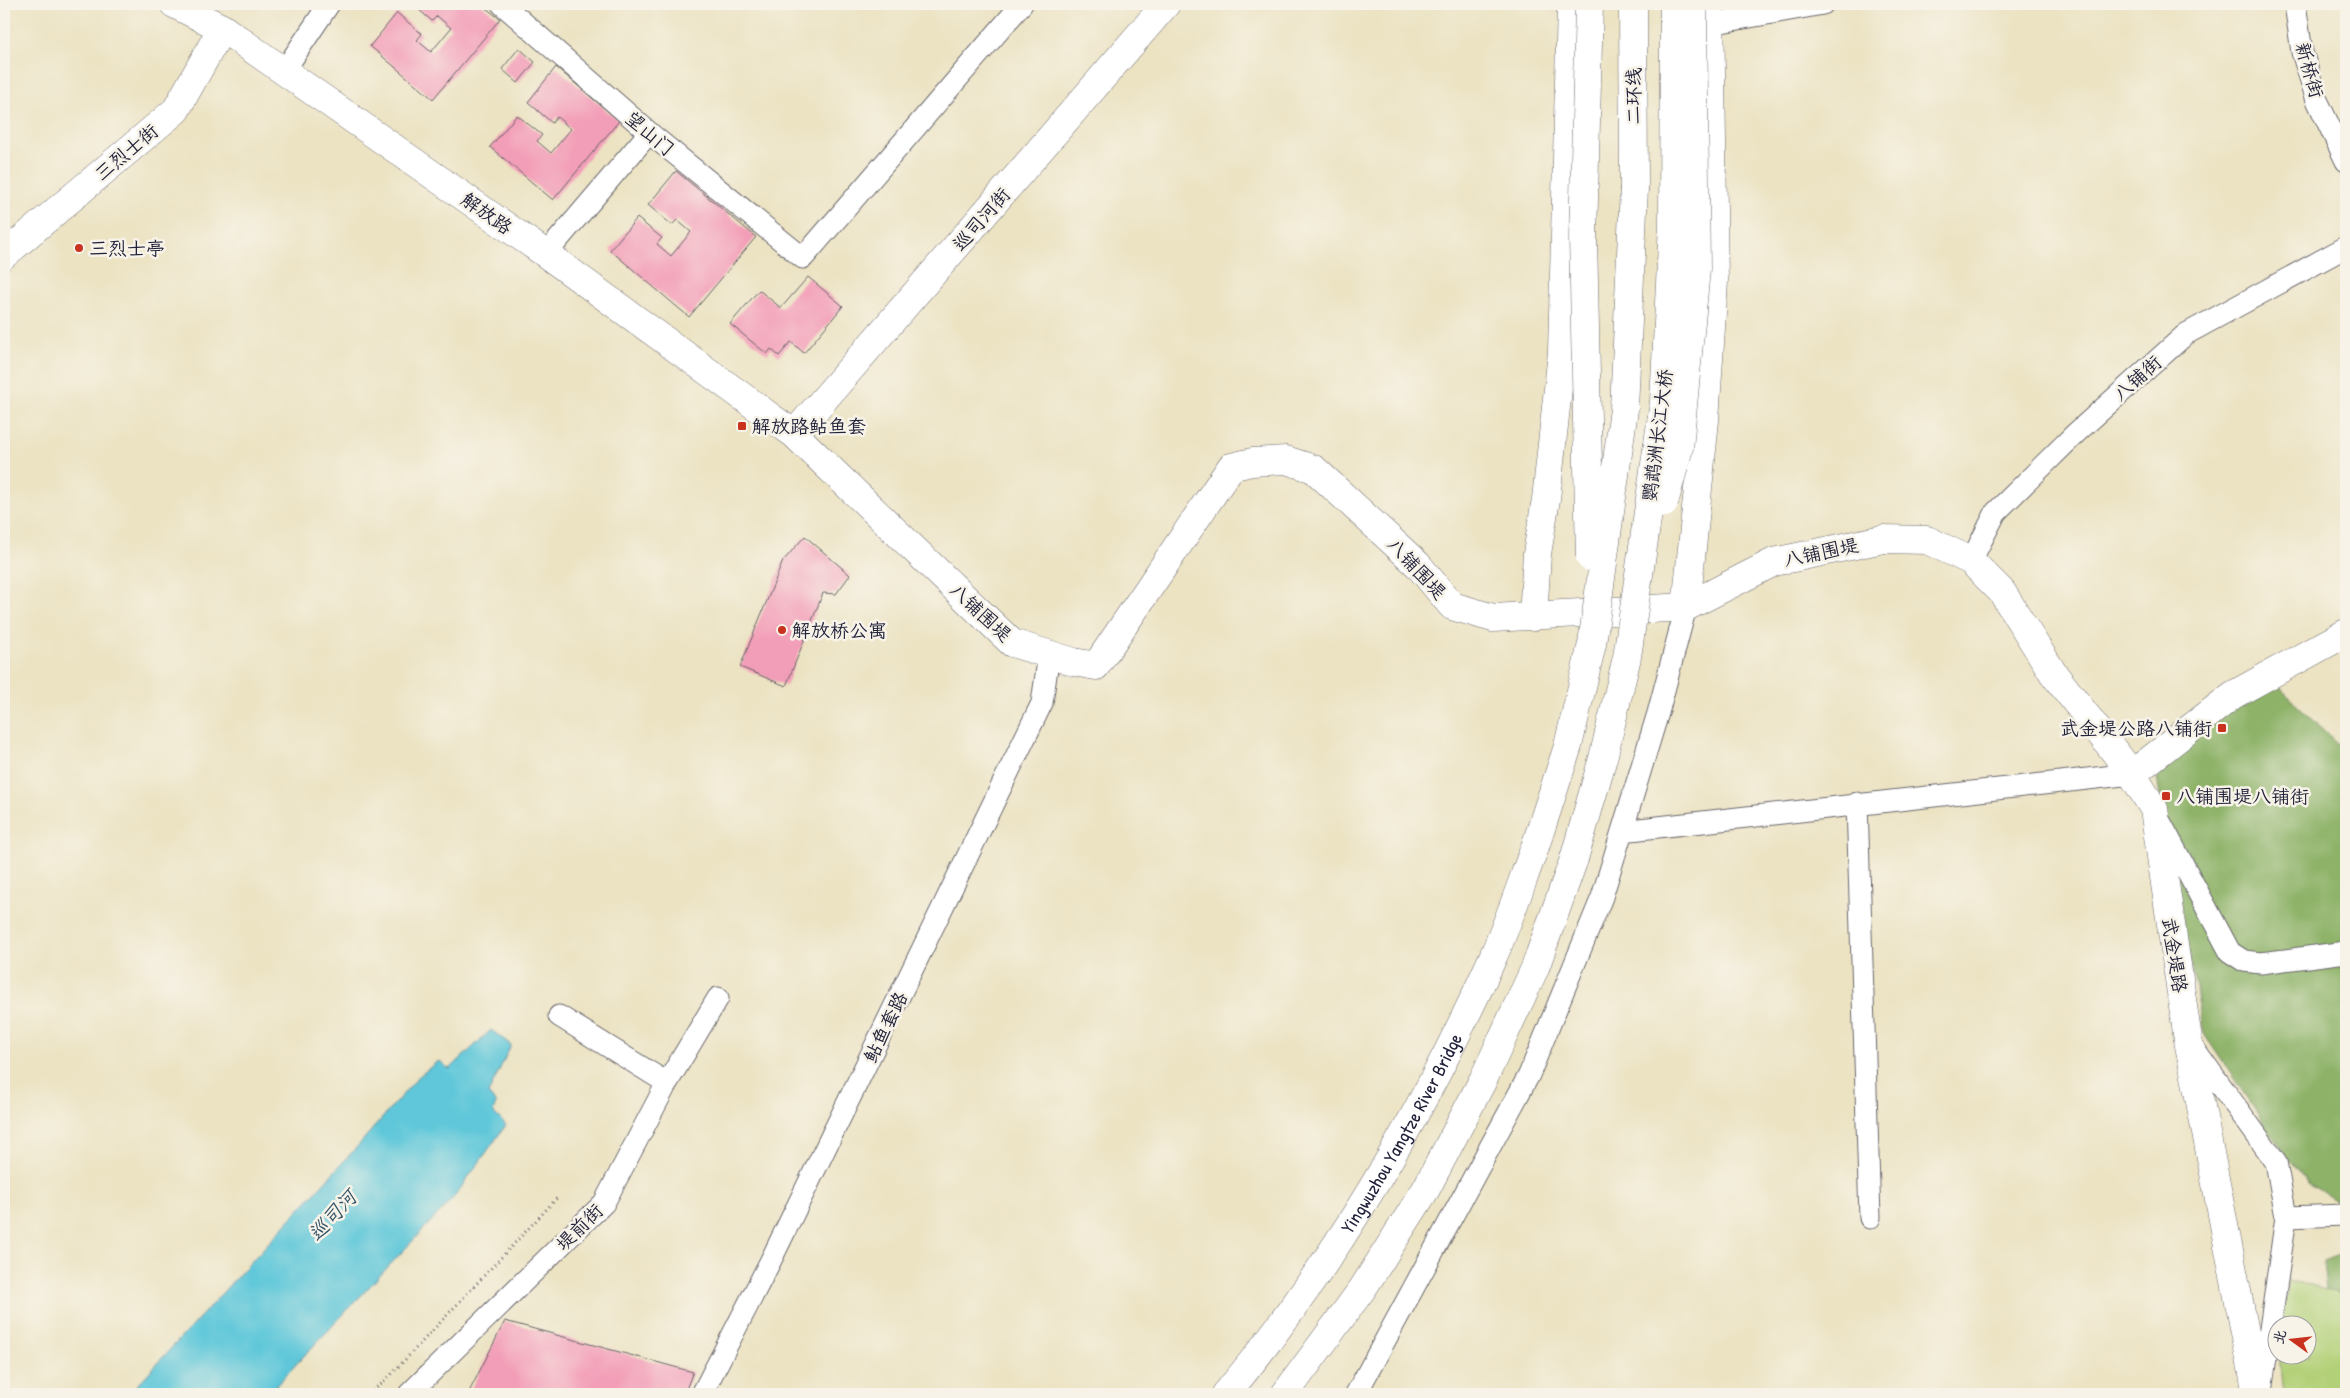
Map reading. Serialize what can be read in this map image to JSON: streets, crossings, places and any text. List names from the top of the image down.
{
  "streets": {
    "main road": [
      "二环线",
      "三烈士街",
      "解放路",
      "巡司河街",
      "鹦鹉洲长江大桥",
      "八铺围堤",
      "武金堤路"
    ],
    "street": [
      "新桥街",
      "望山门",
      "八铺街",
      "鲇鱼套路",
      "堤前街"
    ]
  },
  "crossings": [
    ["二环线", "鹦鹉洲长江大桥"],
    ["三烈士街", "解放路"],
    ["解放路", "巡司河街"],
    ["解放路", "八铺围堤"],
    ["巡司河街", "八铺围堤"],
    ["八铺街", "八铺围堤"],
    ["八铺围堤", "武金堤路"],
    ["八铺围堤", "鲇鱼套路"]
  ],
  "water": ["巡司河"],
  "places": {
    "other": ["三烈士亭", "解放桥公寓"],
    "transit": ["解放路鲇鱼套", "武金堤公路八铺街", "八铺围堤八铺街"]
  },
  "north": "left"
}
